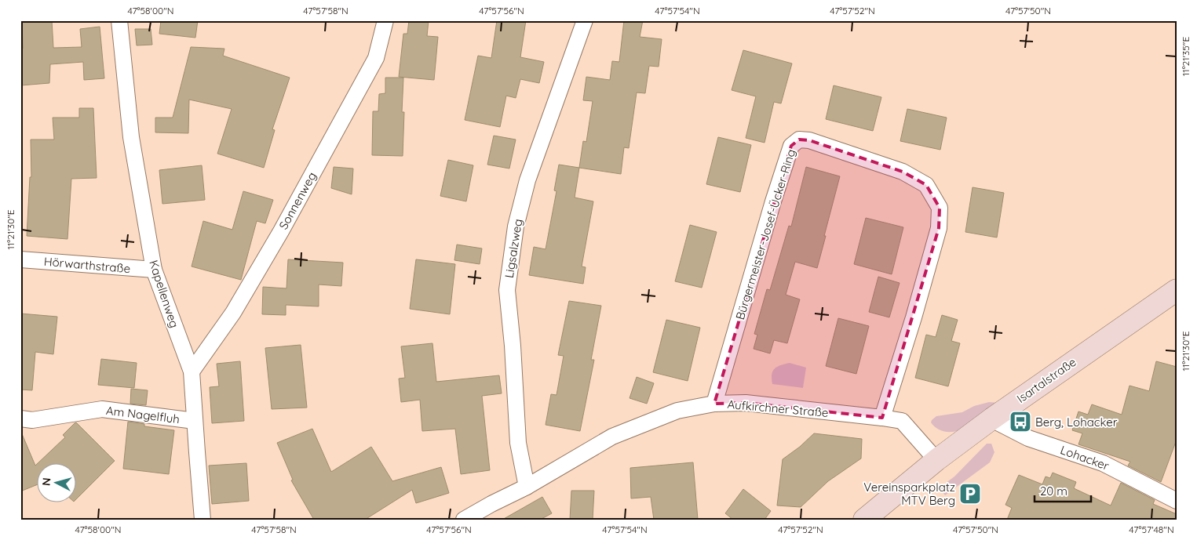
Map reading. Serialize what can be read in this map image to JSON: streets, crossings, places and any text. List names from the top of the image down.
{
  "streets": {
    "main road": ["Isartalstraße"],
    "street": [
      "Sonnenweg",
      "Bürgermeister-Josef-Ücker-Ring",
      "Ligsalzweg",
      "Hörwarthstraße",
      "Kapellenweg",
      "Aufkirchner Straße",
      "Am Nagelfluh",
      "Lohacker"
    ]
  },
  "crossings": [
    ["Sonnenweg", "Kapellenweg"],
    ["Bürgermeister-Josef-Ücker-Ring", "Aufkirchner Straße"],
    ["Ligsalzweg", "Aufkirchner Straße"],
    ["Hörwarthstraße", "Kapellenweg"],
    ["Kapellenweg", "Am Nagelfluh"],
    ["Isartalstraße", "Aufkirchner Straße"],
    ["Isartalstraße", "Lohacker"]
  ],
  "places": {
    "bus stop": ["Berg, Lohacker"],
    "parking": ["Vereinsparkplatz MTV Berg"]
  },
  "scale_bar": "20 m",
  "north": "left",
  "coordinates": [
    "47°58'00\"N",
    "47°57'58\"N",
    "47°57'56\"N",
    "47°57'54\"N",
    "47°57'52\"N",
    "47°57'50\"N",
    "11°21'35\"E",
    "11°21'30\"E",
    "47°57'48\"N"
  ]
}
